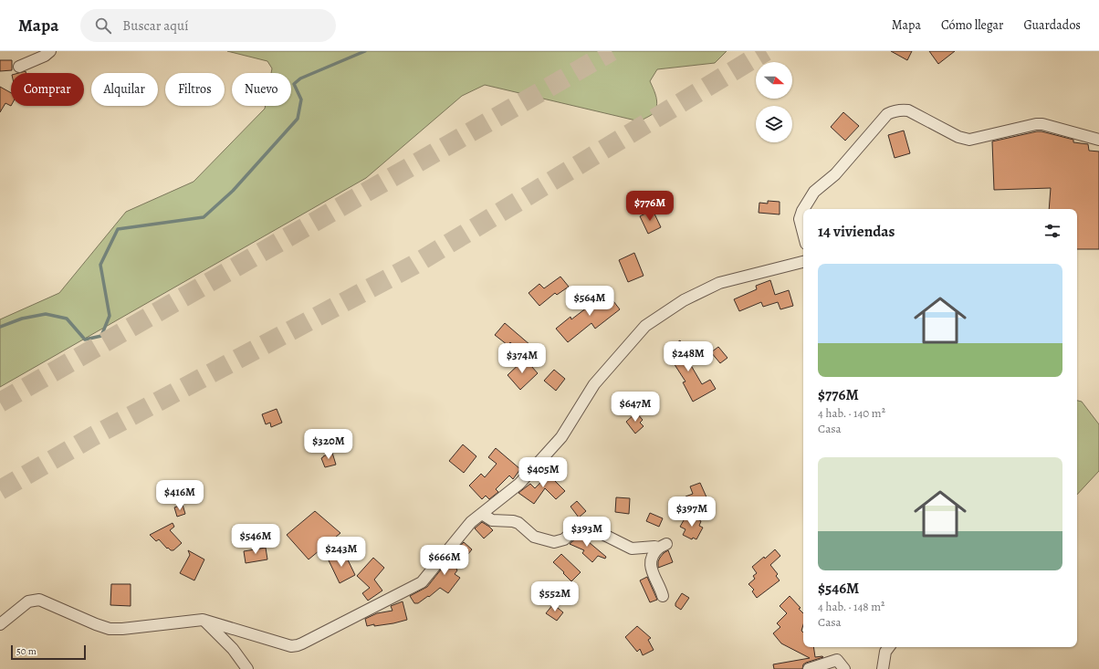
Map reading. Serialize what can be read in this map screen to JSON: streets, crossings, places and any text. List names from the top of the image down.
{
  "scale_bar": "50 m",
  "north": "right",
  "page": {
    "header": "Mapa",
    "search": "Buscar aquí",
    "nav": ["Mapa", "Cómo llegar", "Guardados"],
    "chip": [
      "Comprar",
      "Alquilar",
      "Filtros",
      "Nuevo"
    ],
    "price": [
      "$776M",
      "$564M",
      "$248M",
      "$374M",
      "$647M",
      "$320M",
      "$405M",
      "$416M",
      "$397M",
      "$393M",
      "$546M",
      "$243M",
      "$666M",
      "$552M"
    ],
    "heading": "14 viviendas",
    "list": [
      {
        "name": "$776M",
        "note": "4 hab. · 140 m² · Casa"
      },
      {
        "name": "$546M",
        "note": "4 hab. · 148 m² · Casa"
      }
    ],
    "scale": "50 m"
  }
}
